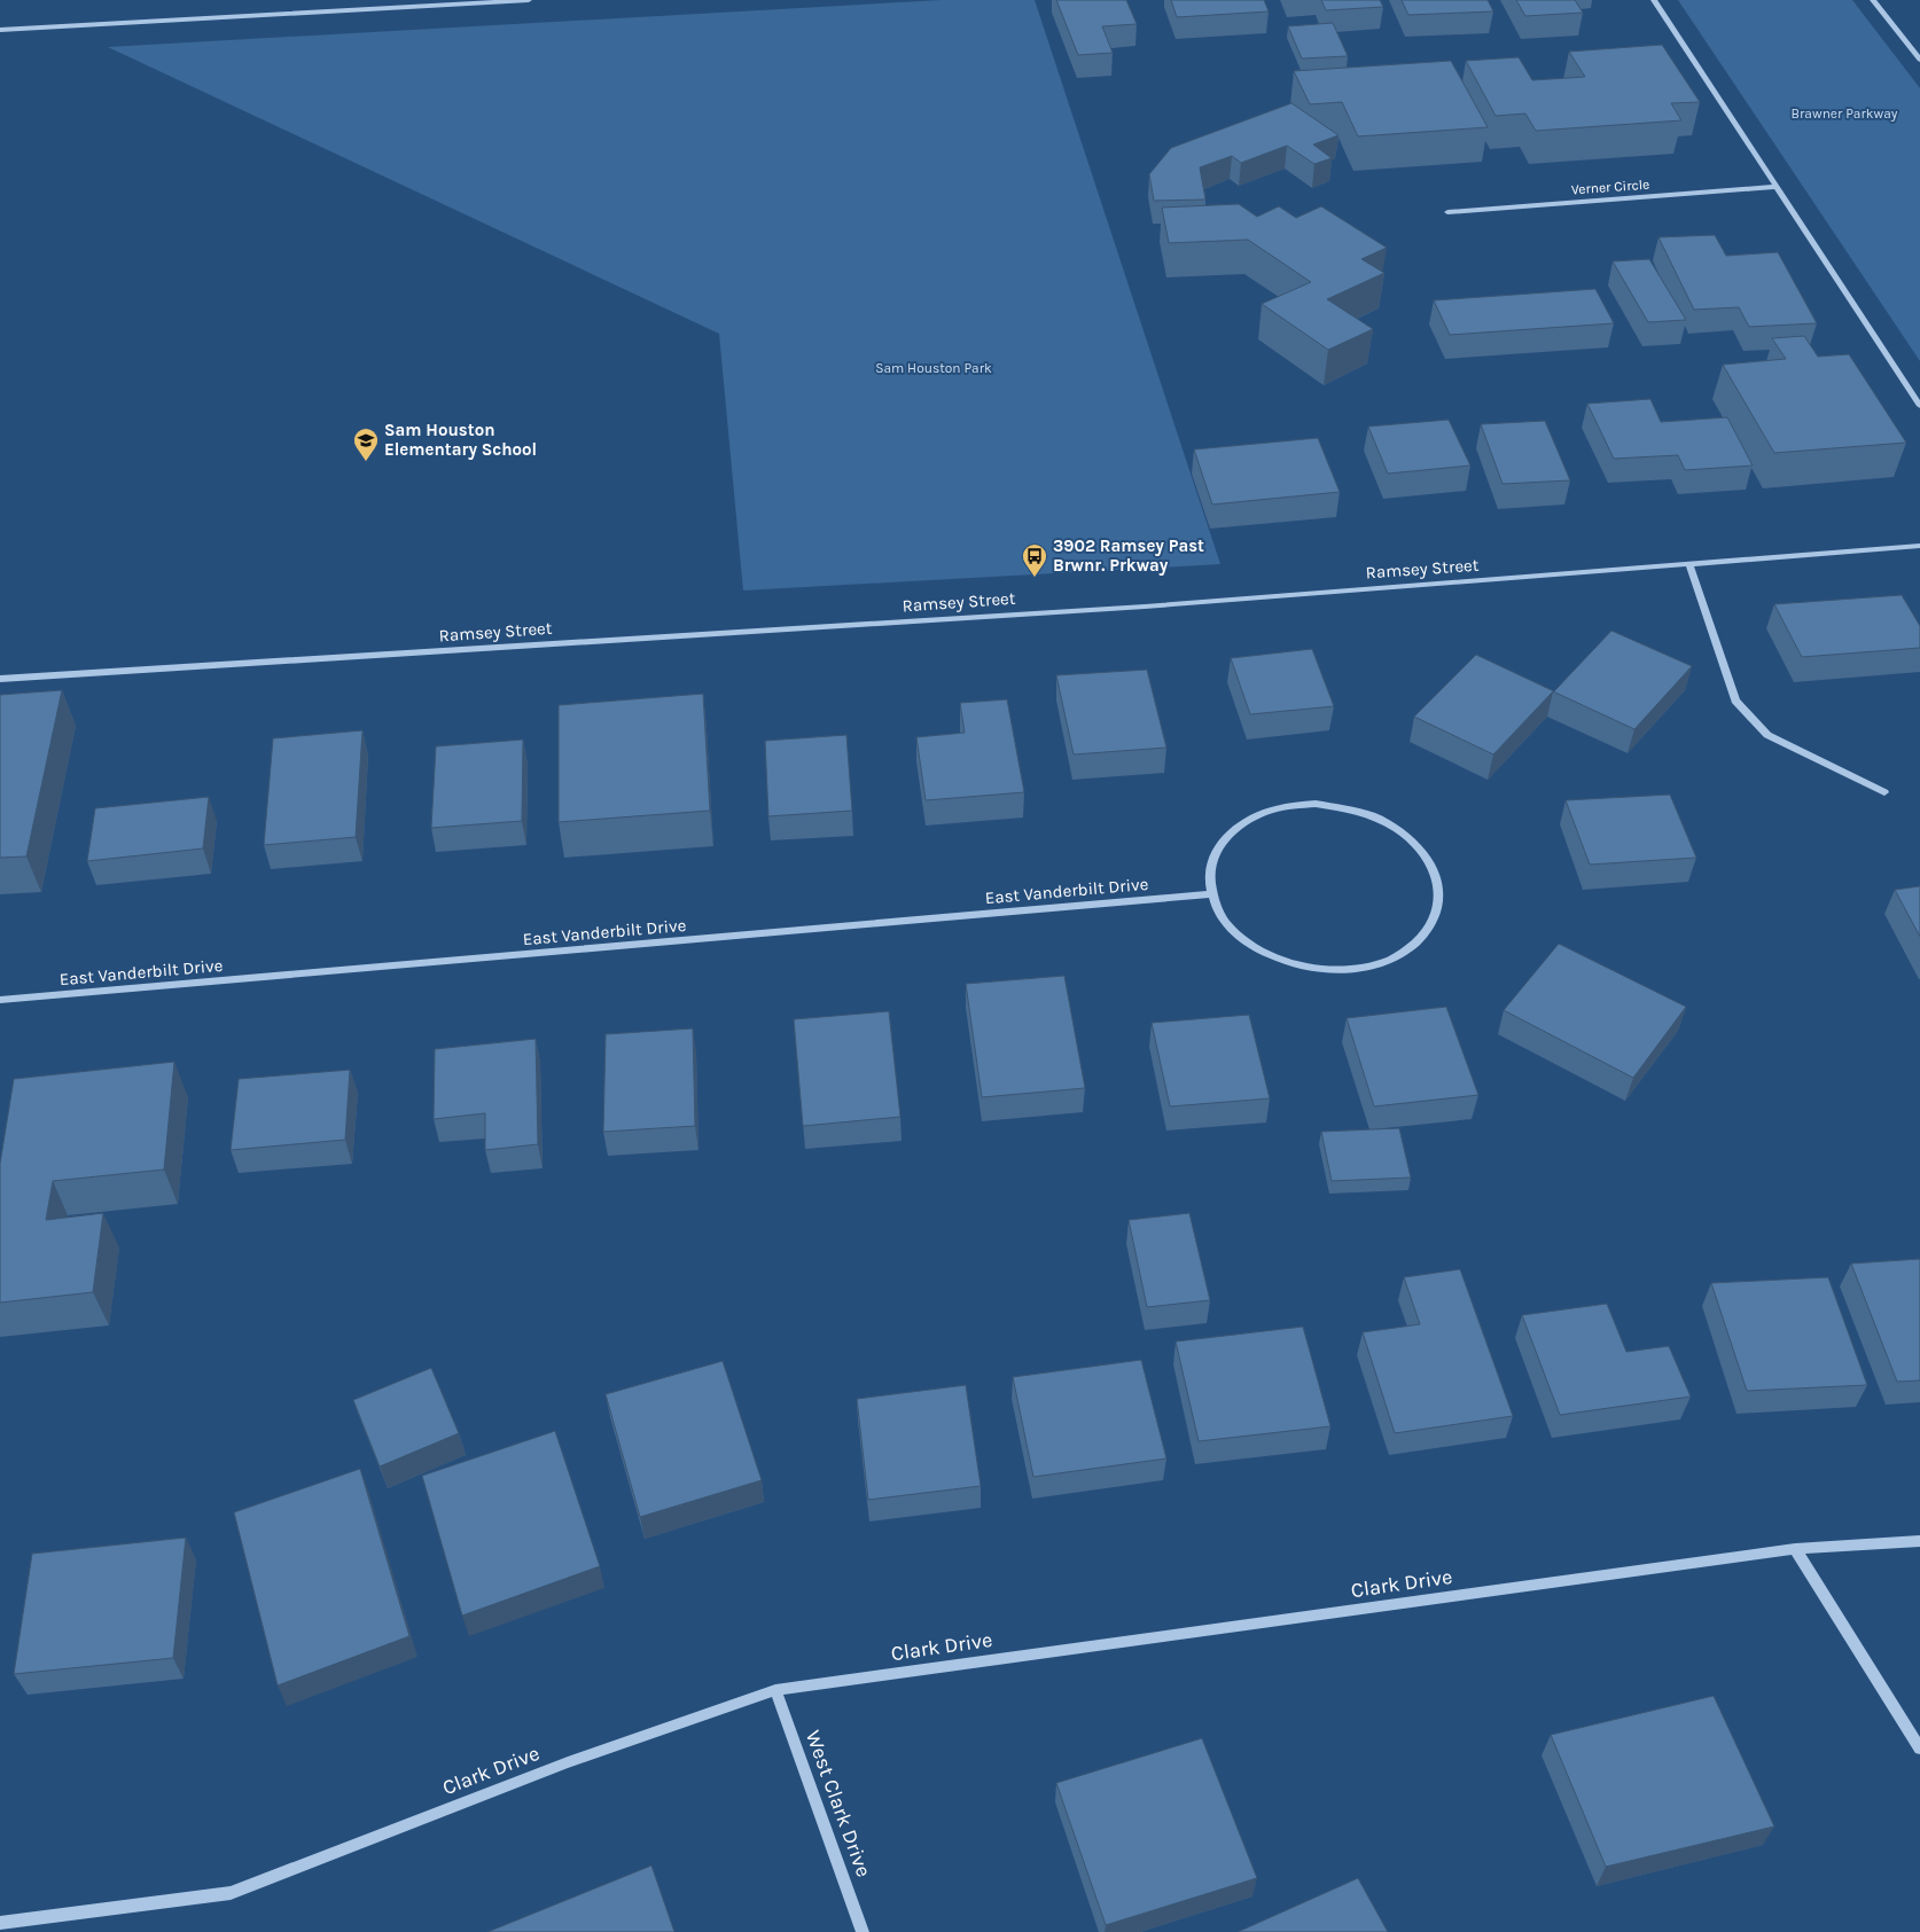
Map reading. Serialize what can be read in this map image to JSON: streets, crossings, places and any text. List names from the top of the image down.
{
  "streets": {
    "street": [
      "Verner Circle",
      "Ramsey Street",
      "East Vanderbilt Drive",
      "Clark Drive",
      "West Clark Drive"
    ]
  },
  "crossings": [
    ["Clark Drive", "West Clark Drive"]
  ],
  "parks": ["Brawner Parkway", "Sam Houston Park"],
  "places": {
    "school or university": ["Sam Houston Elementary School"],
    "bus stop": ["3902 Ramsey Past Brwnr. Prkway"]
  }
}
